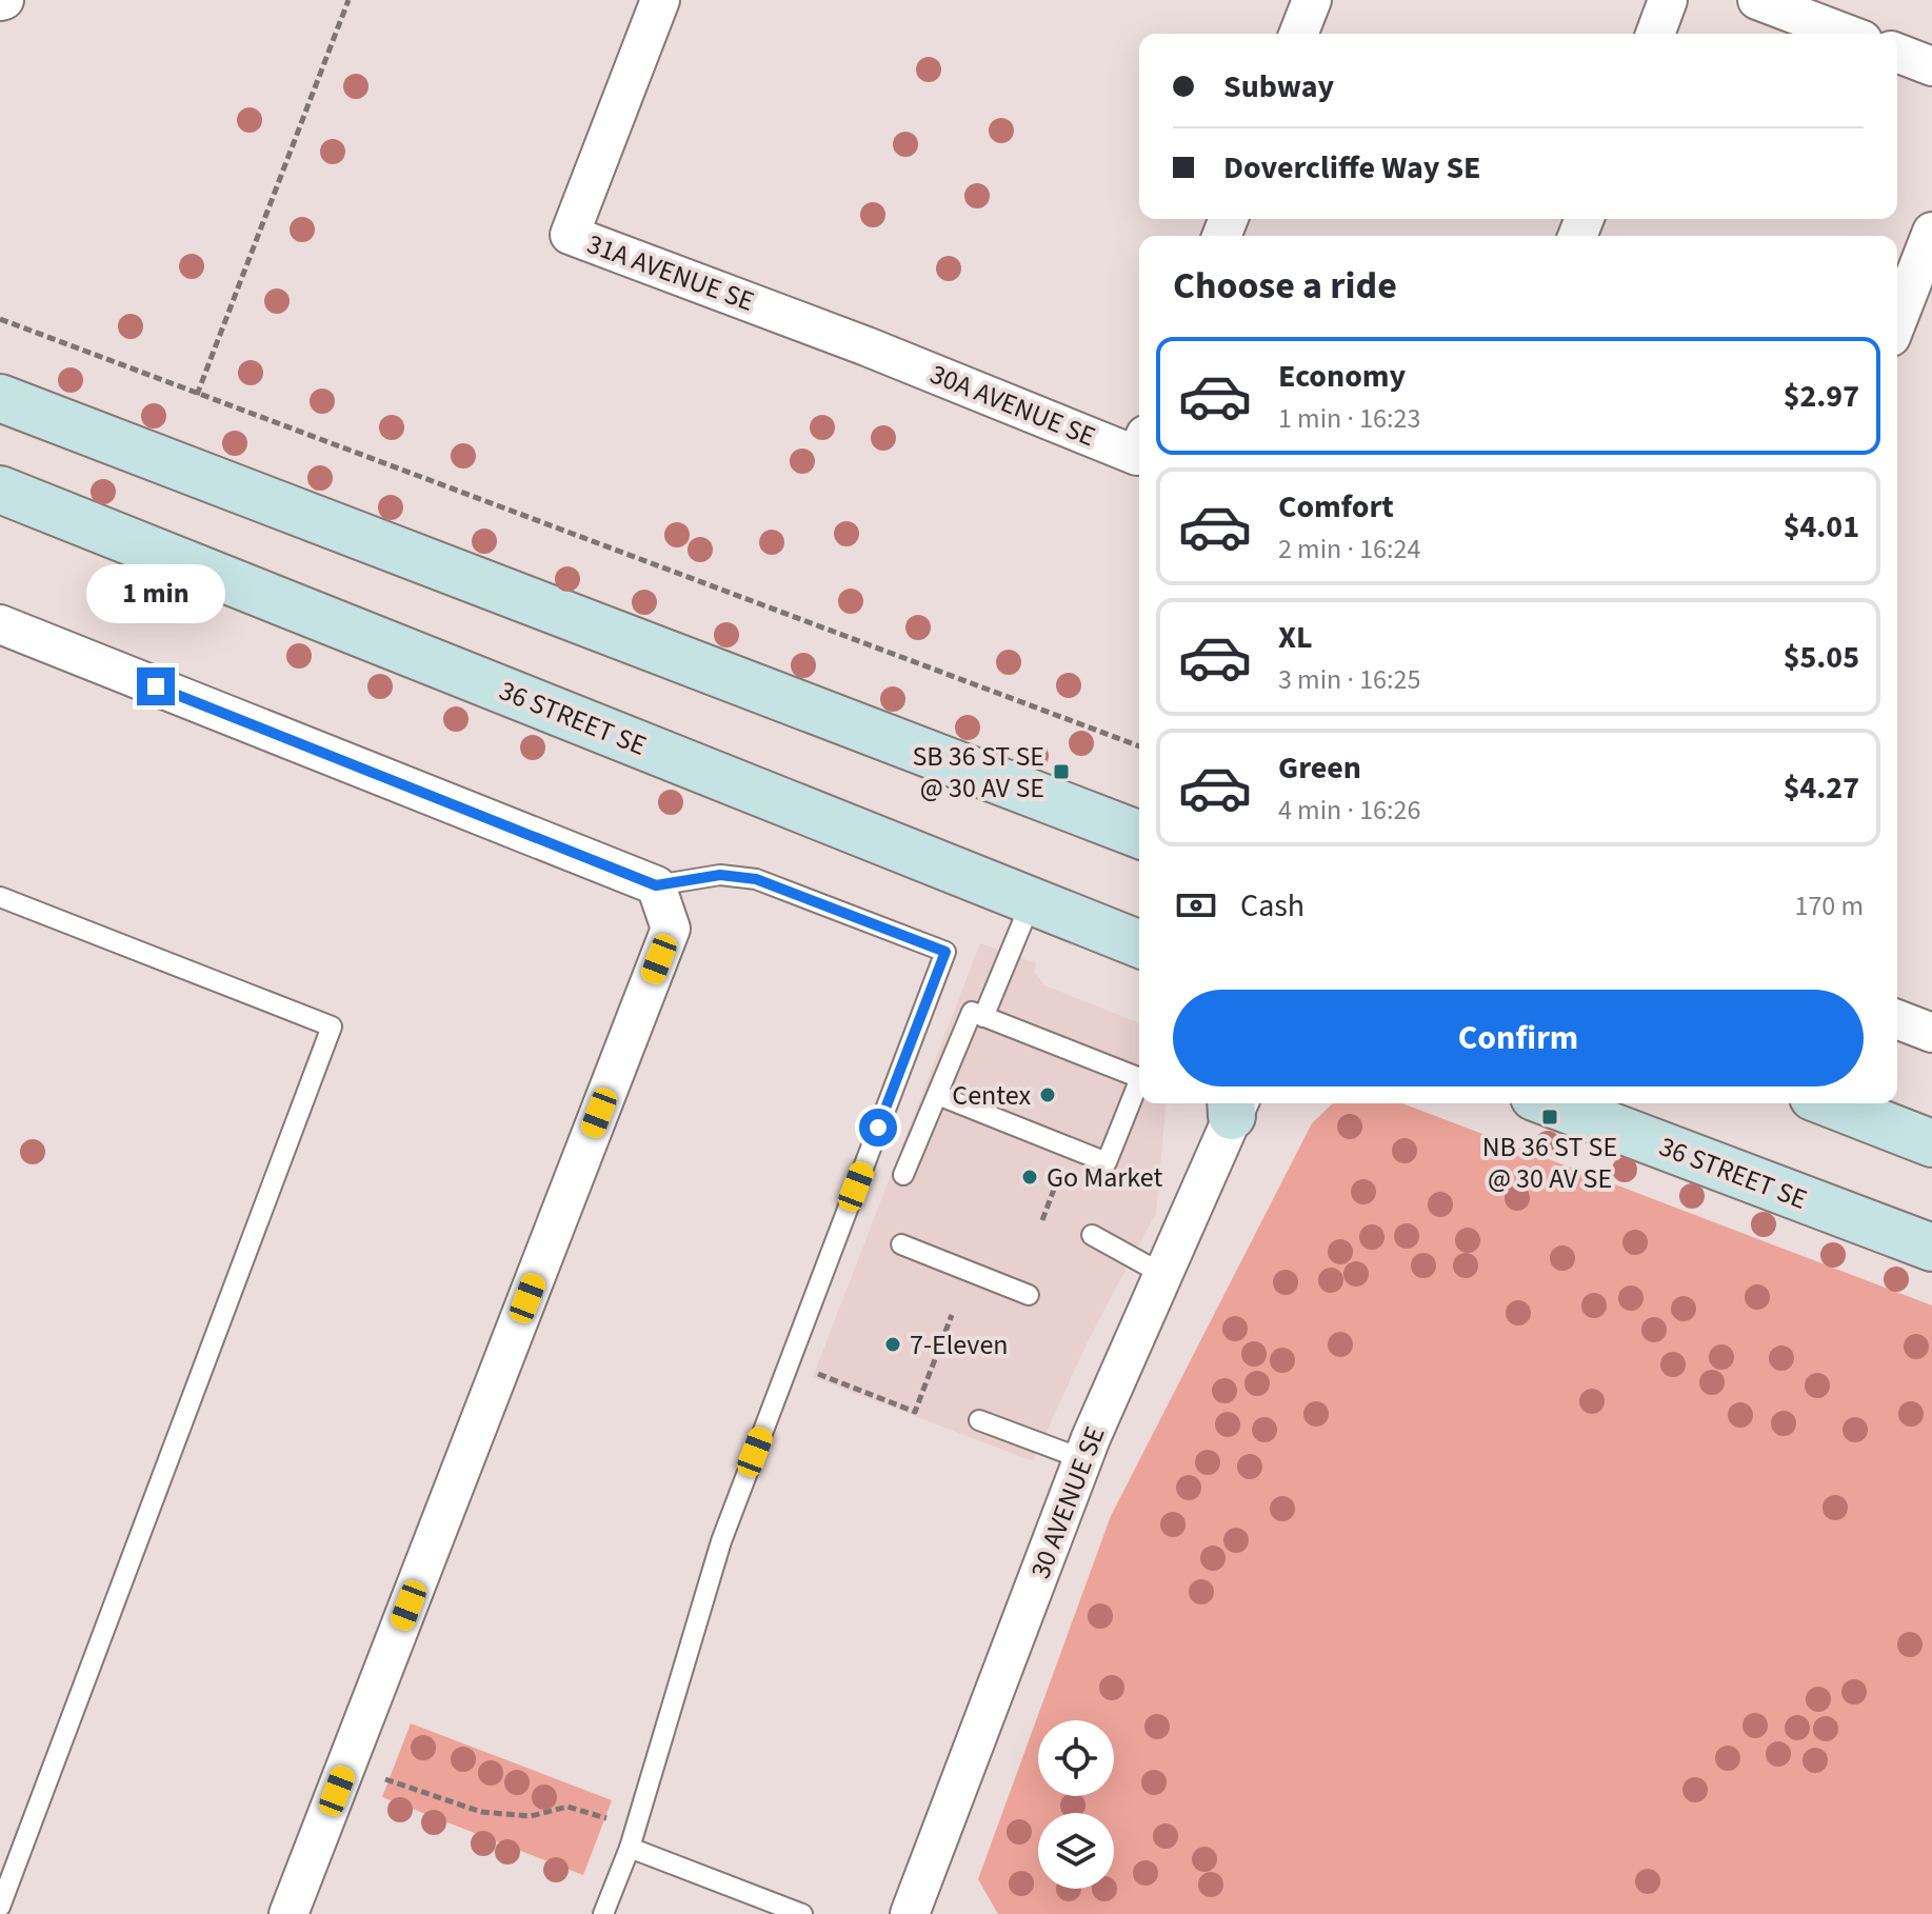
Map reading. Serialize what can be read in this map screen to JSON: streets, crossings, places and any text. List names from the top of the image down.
{
  "streets": {
    "main road": ["36 STREET SE"],
    "street": ["31A AVENUE SE", "30A AVENUE SE", "30 AVENUE SE"]
  },
  "crossings": [
    ["31A AVENUE SE", "30A AVENUE SE"]
  ],
  "places": {
    "transit": ["SB 36 ST SE @ 30 AV SE", "NB 36 ST SE @ 30 AV SE"],
    "other": ["Centex", "Go Market", "7-Eleven"]
  },
  "page": {
    "banner": ["Subway", "Dovercliffe Way SE"],
    "heading": "Choose a ride",
    "list": [
      {
        "name": "Economy",
        "note": "1 min · 16:23",
        "value": "$2.97"
      },
      {
        "name": "Comfort",
        "note": "2 min · 16:24",
        "value": "$4.01"
      },
      {
        "name": "XL",
        "note": "3 min · 16:25",
        "value": "$5.05"
      },
      {
        "name": "Green",
        "note": "4 min · 16:26",
        "value": "$4.27"
      }
    ],
    "bubble": "1 min",
    "pay": ["Cash", "170 m"],
    "buttons": "Confirm"
  }
}
